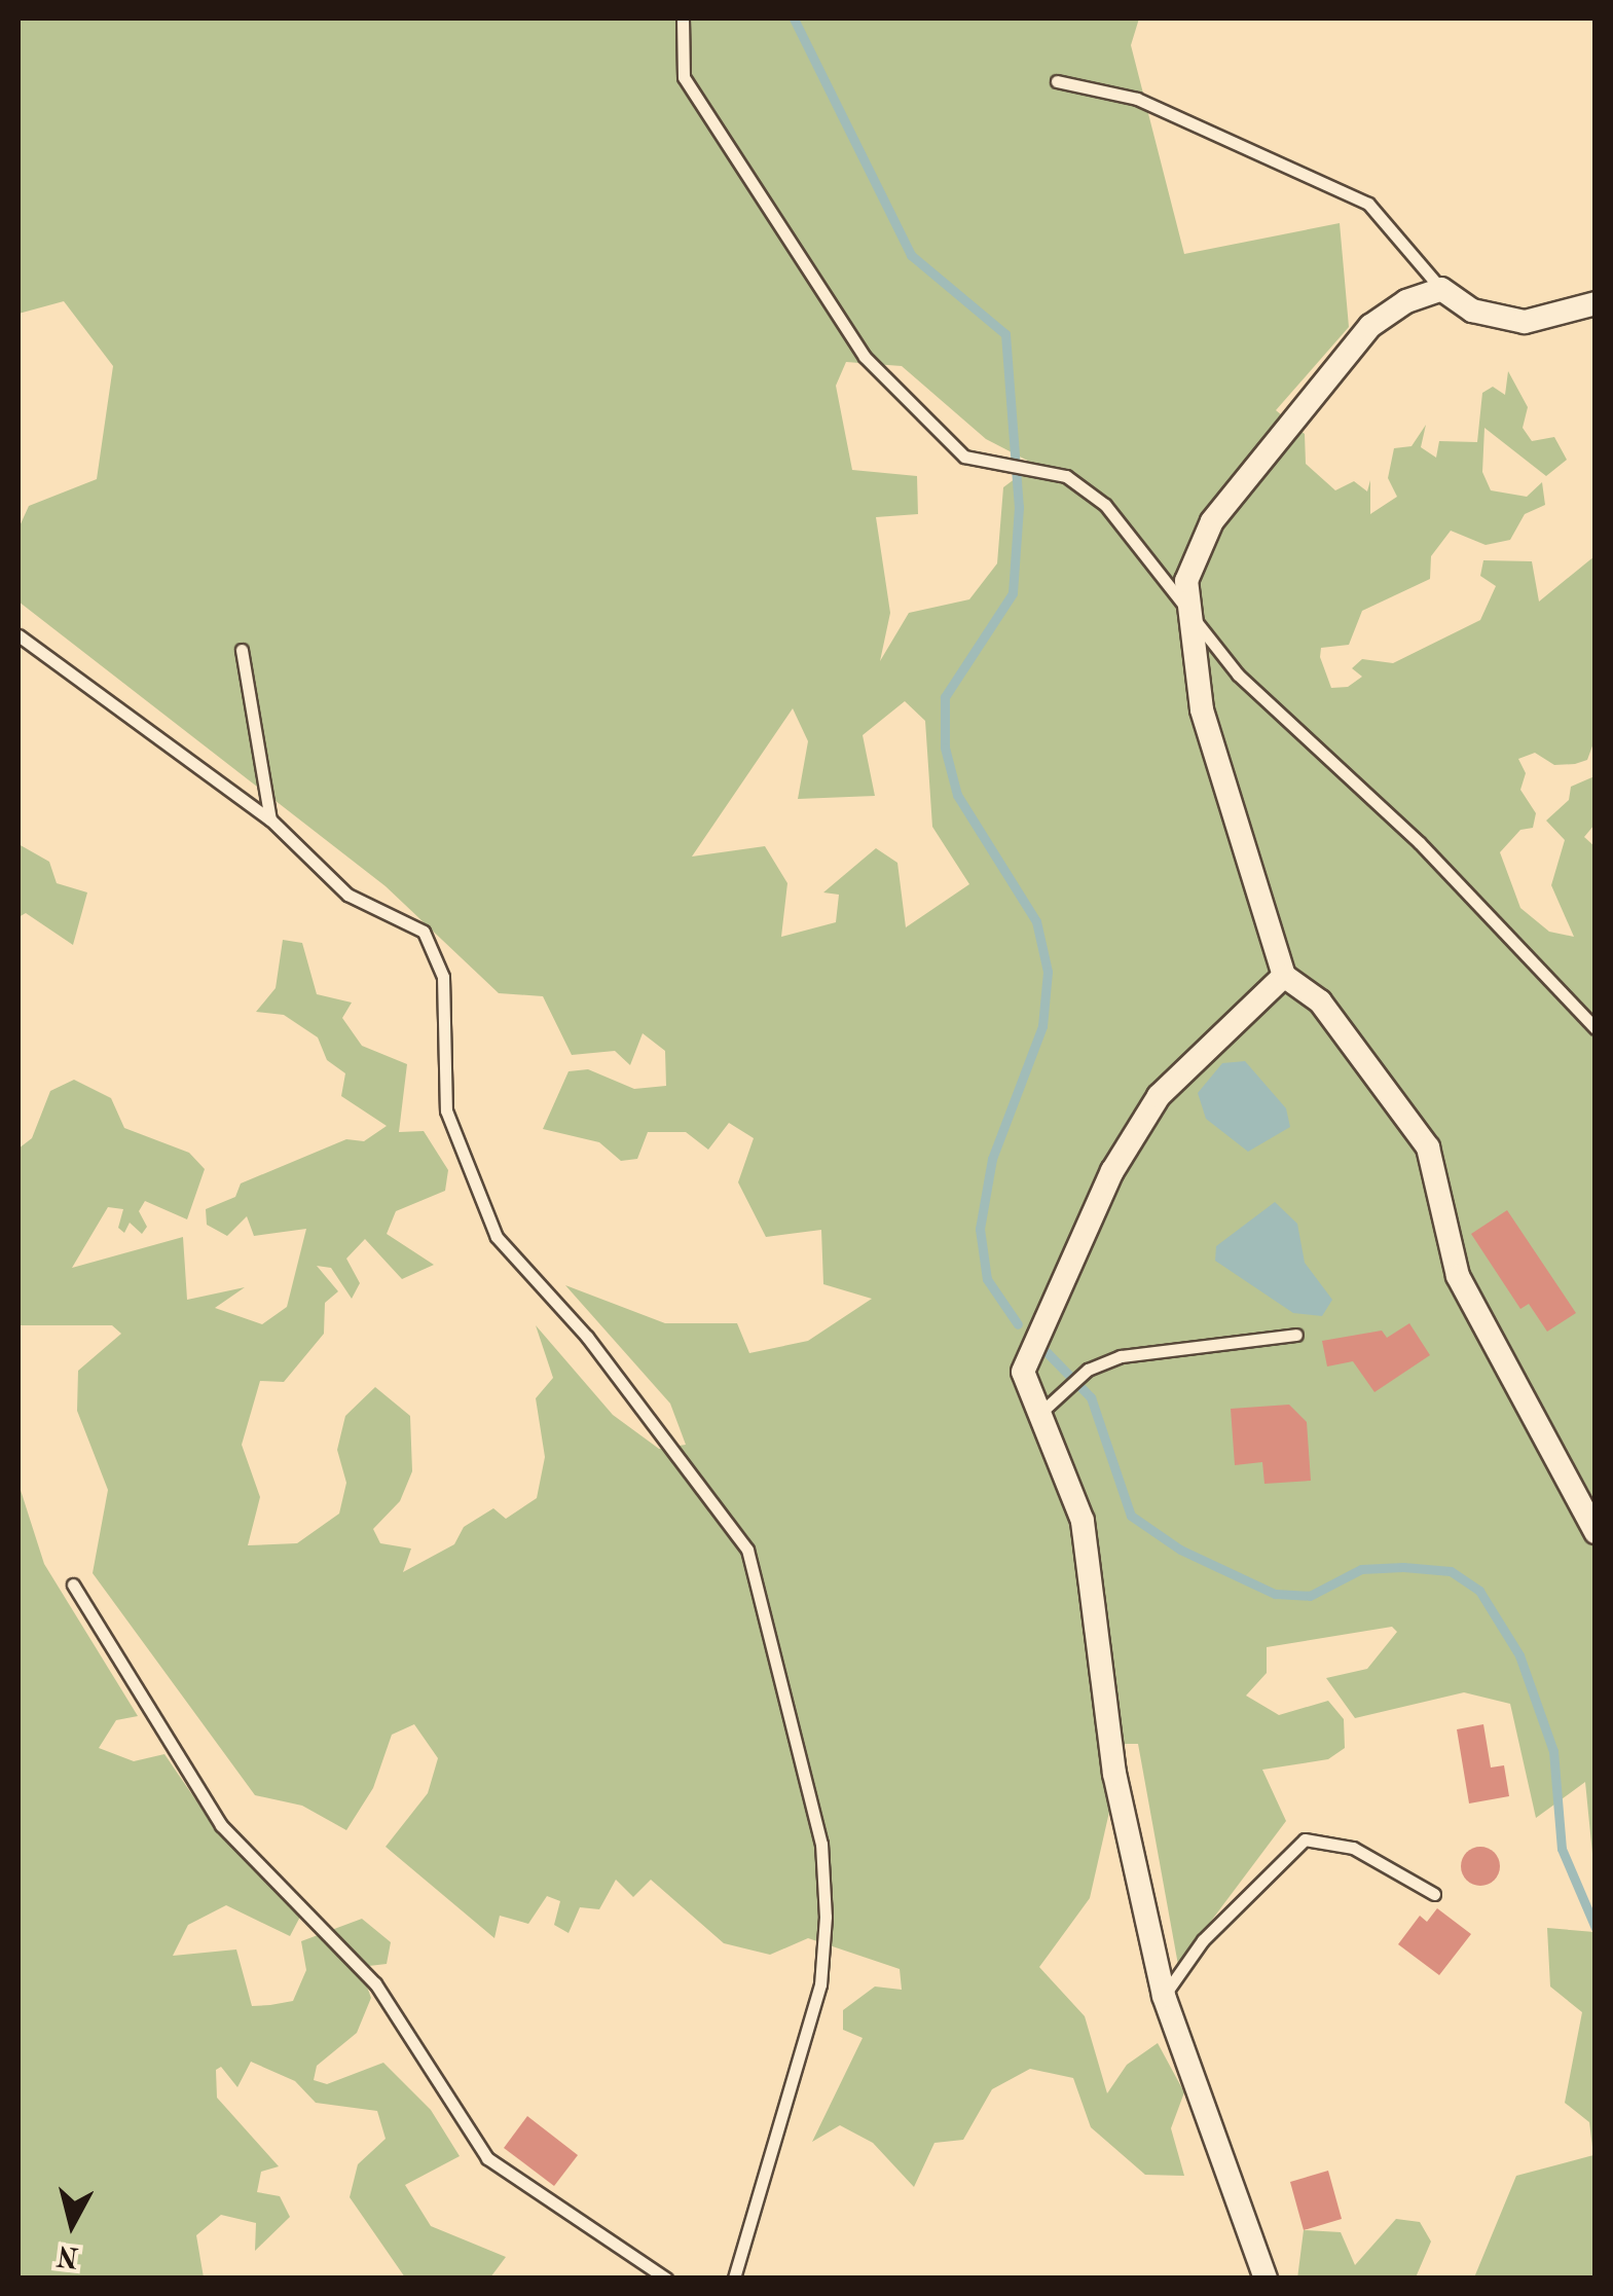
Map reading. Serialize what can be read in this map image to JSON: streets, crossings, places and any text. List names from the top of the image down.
{
  "north": "bottom"
}
